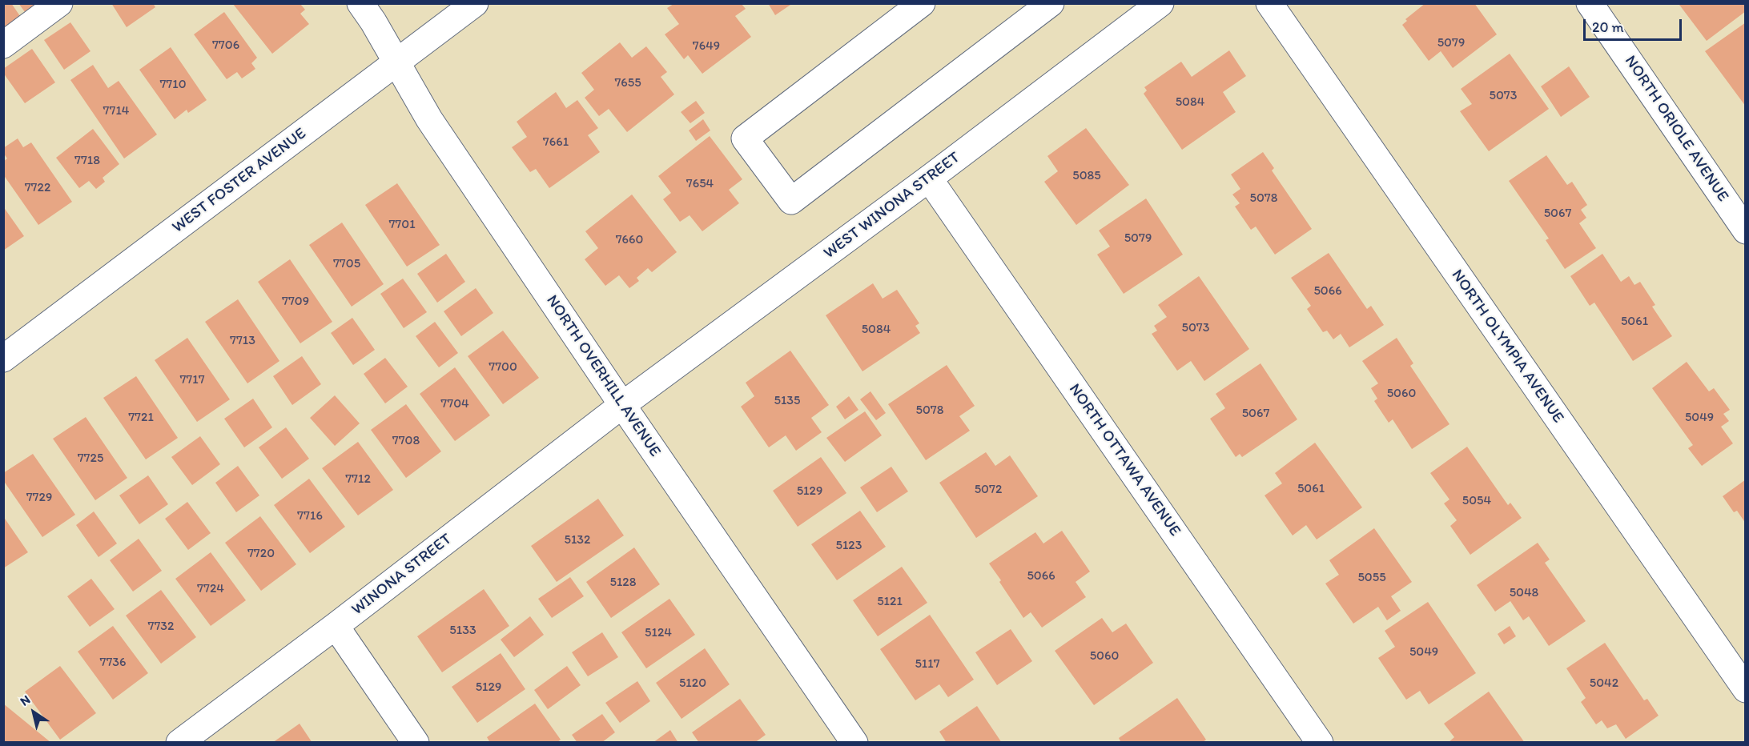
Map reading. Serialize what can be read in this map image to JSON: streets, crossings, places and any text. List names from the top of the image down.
{
  "streets": {
    "street": [
      "NORTH ORIOLE AVENUE",
      "WEST FOSTER AVENUE",
      "WEST WINONA STREET",
      "NORTH OLYMPIA AVENUE",
      "NORTH OVERHILL AVENUE",
      "NORTH OTTAWA AVENUE",
      "WINONA STREET"
    ]
  },
  "crossings": [
    ["WEST FOSTER AVENUE", "NORTH OVERHILL AVENUE"],
    ["WEST WINONA STREET", "NORTH OVERHILL AVENUE"],
    ["WEST WINONA STREET", "NORTH OTTAWA AVENUE"],
    ["WEST WINONA STREET", "WINONA STREET"],
    ["NORTH OVERHILL AVENUE", "WINONA STREET"]
  ],
  "house_numbers": [
    "5079",
    "7706",
    "7649",
    "7655",
    "7710",
    "5073",
    "5084",
    "7714",
    "7661",
    "7718",
    "5085",
    "7654",
    "7722",
    "5078",
    "5067",
    "7701",
    "5079",
    "7660",
    "7705",
    "5066",
    "7709",
    "5061",
    "5073",
    "5084",
    "7713",
    "7700",
    "7717",
    "5060",
    "5135",
    "7704",
    "5078",
    "5067",
    "7721",
    "5049",
    "7708",
    "7725",
    "7712",
    "5061",
    "5072",
    "5129",
    "7729",
    "5054",
    "7716",
    "5132",
    "5123",
    "7720",
    "5066",
    "5055",
    "5128",
    "7724",
    "5048",
    "5121",
    "7732",
    "5133",
    "5124",
    "5049",
    "5060",
    "7736",
    "5117",
    "5120",
    "5042",
    "5129"
  ],
  "scale_bar": "20 m",
  "north": "top left"
}
